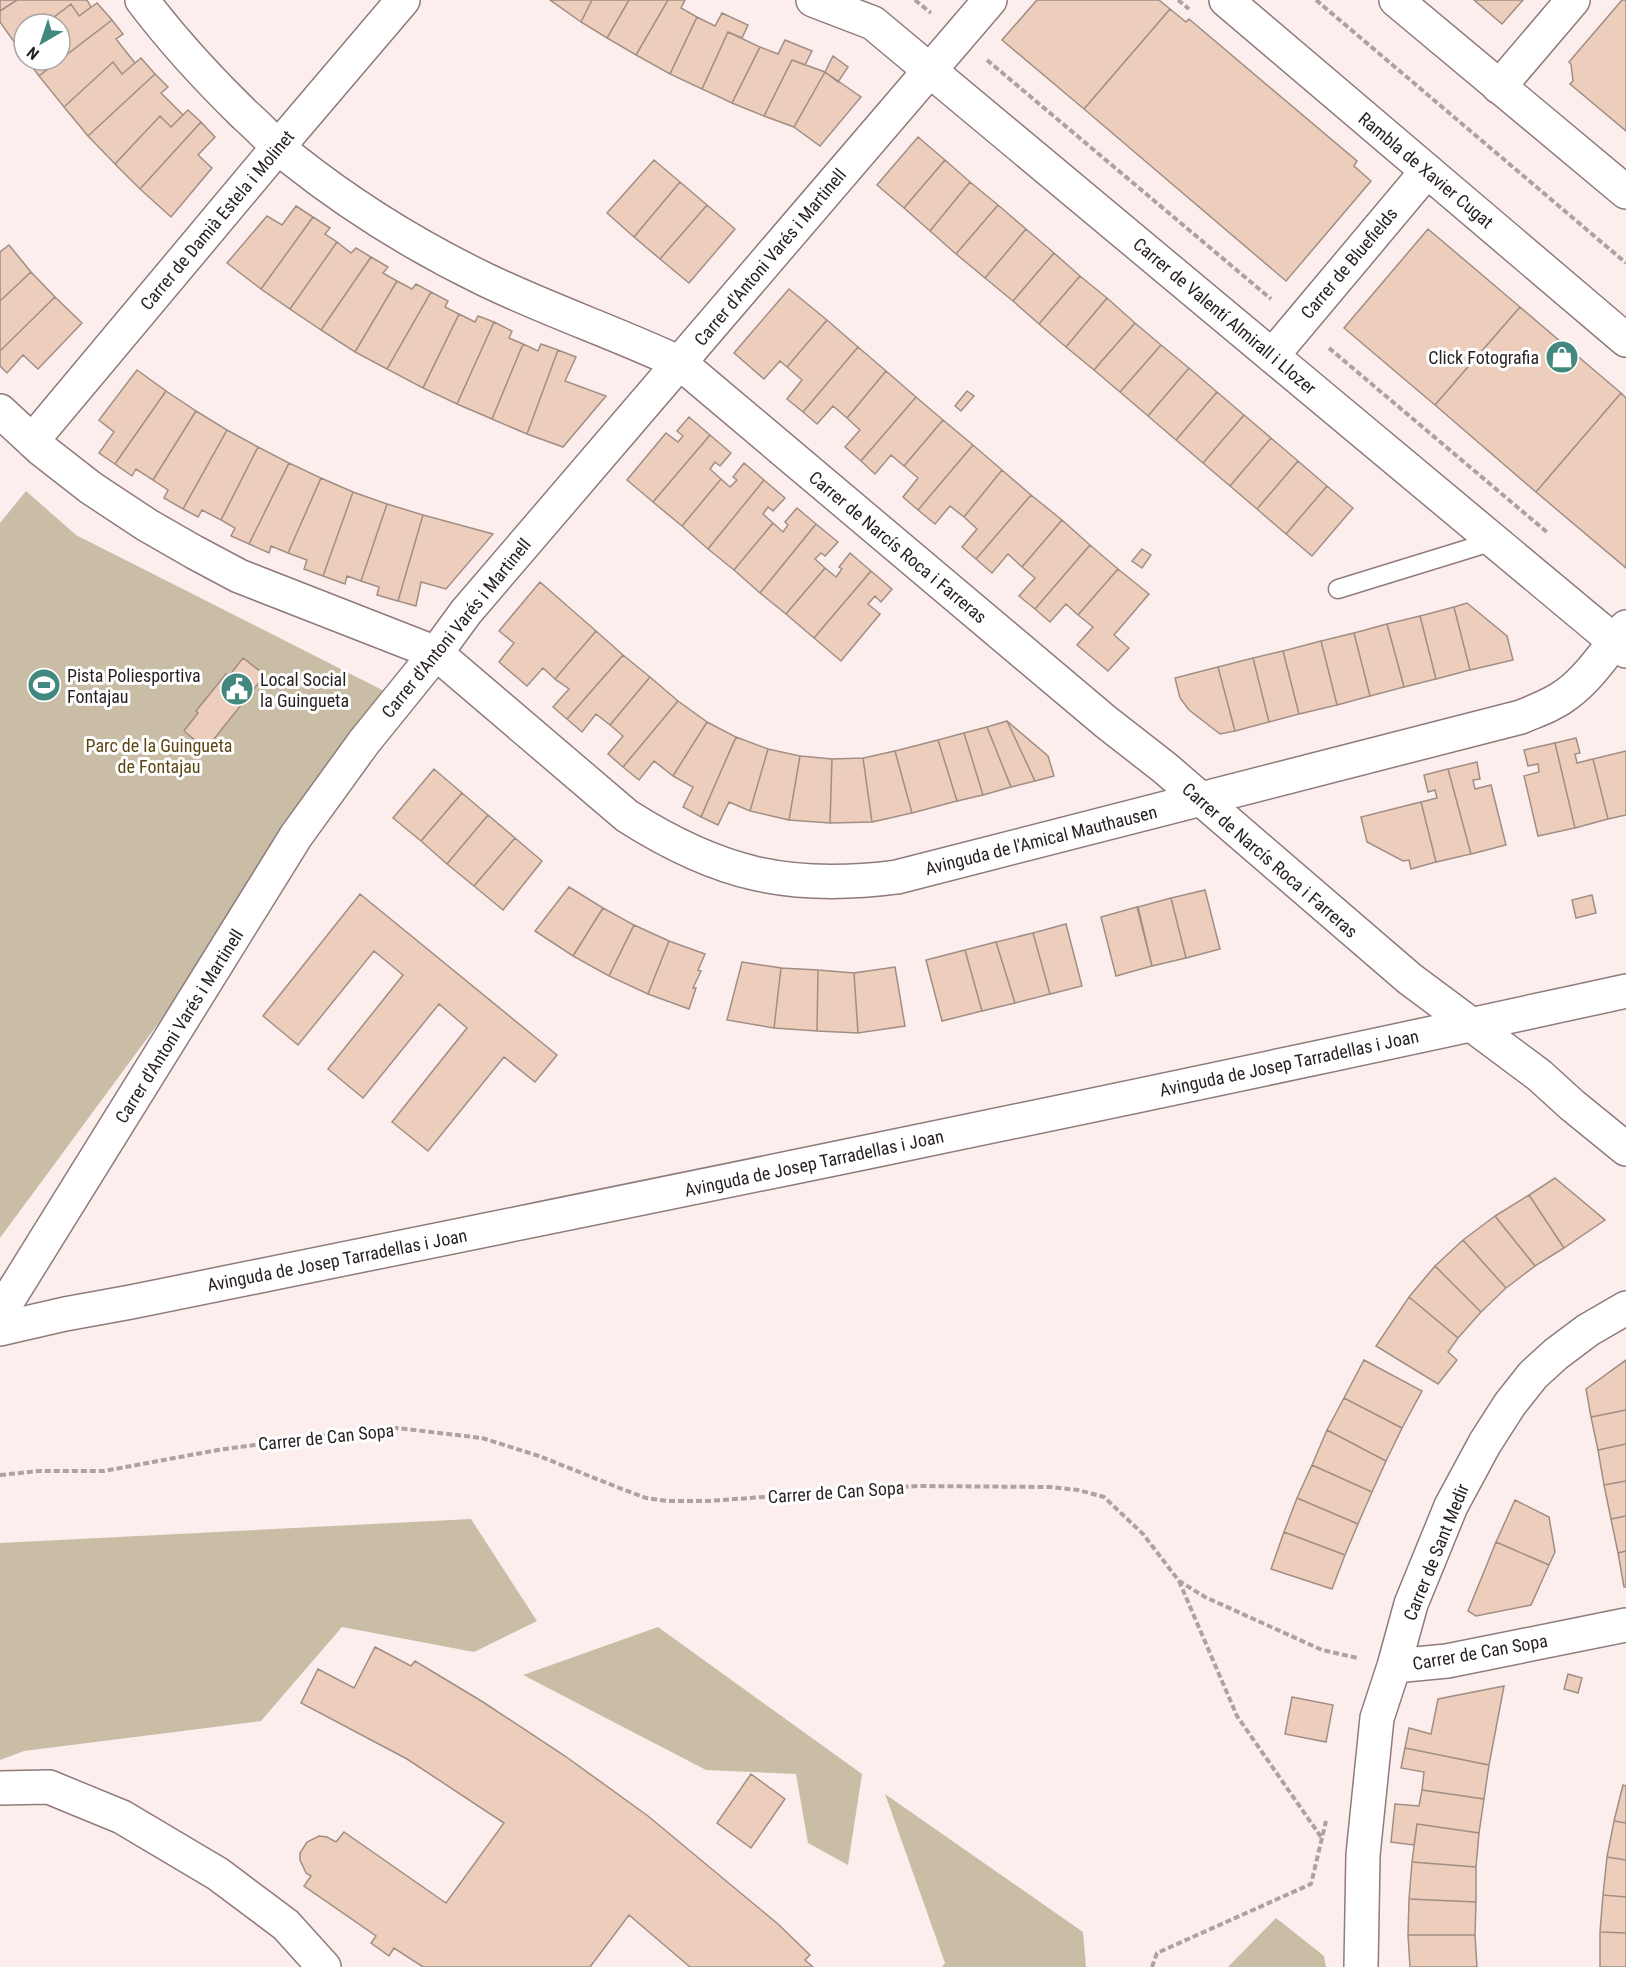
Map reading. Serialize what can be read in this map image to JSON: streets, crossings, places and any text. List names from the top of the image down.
{
  "streets": {
    "street": [
      "Rambla de Xavier Cugat",
      "Carrer de Damià Estela i Molinet",
      "Carrer d'Antoni Varés i Martinell",
      "Carrer de Bluefields",
      "Carrer de Valentí Almirall i Llozer",
      "Carrer de Narcís Roca i Farreras",
      "Avinguda de l'Amical Mauthausen",
      "Avinguda de Josep Tarradellas i Joan",
      "Carrer de Can Sopa",
      "Carrer de Sant Medir"
    ]
  },
  "crossings": [
    ["Rambla de Xavier Cugat", "Carrer de Bluefields"],
    ["Carrer de Damià Estela i Molinet", "Carrer de Narcís Roca i Farreras"],
    ["Carrer de Damià Estela i Molinet", "Avinguda de l'Amical Mauthausen"],
    ["Carrer d'Antoni Varés i Martinell", "Carrer de Valentí Almirall i Llozer"],
    ["Carrer d'Antoni Varés i Martinell", "Carrer de Narcís Roca i Farreras"],
    ["Carrer d'Antoni Varés i Martinell", "Avinguda de l'Amical Mauthausen"],
    ["Carrer de Bluefields", "Carrer de Valentí Almirall i Llozer"],
    ["Carrer de Valentí Almirall i Llozer", "Avinguda de l'Amical Mauthausen"],
    ["Carrer de Narcís Roca i Farreras", "Avinguda de l'Amical Mauthausen"],
    ["Carrer de Narcís Roca i Farreras", "Avinguda de Josep Tarradellas i Joan"],
    ["Carrer de Can Sopa", "Carrer de Sant Medir"]
  ],
  "parks": ["Parc de la Guingueta de Fontajau"],
  "places": {
    "shop": ["Click Fotografia"],
    "sports": ["Pista Poliesportiva Fontajau"],
    "public building": ["Local Social la Guingueta"]
  },
  "north": "bottom left"
}
